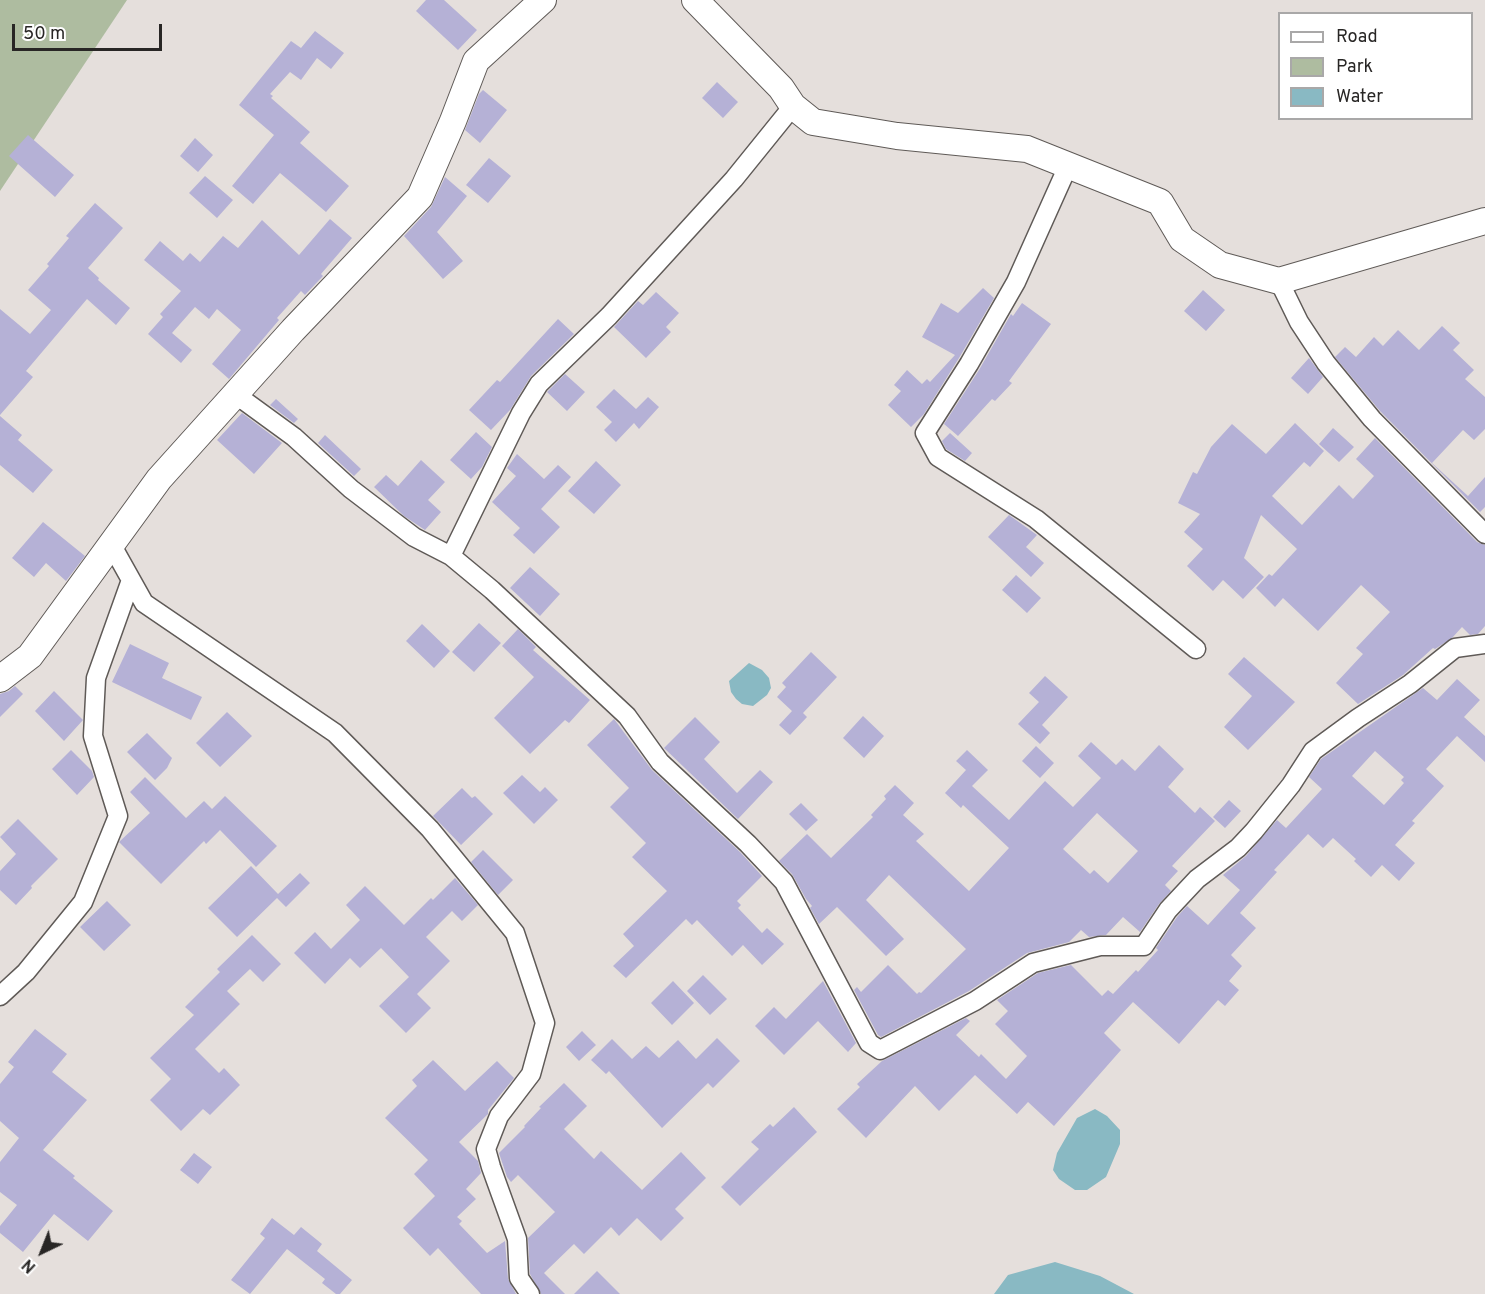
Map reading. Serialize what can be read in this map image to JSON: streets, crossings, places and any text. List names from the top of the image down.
{
  "legend": ["Road", "Park", "Water"],
  "scale_bar": "50 m",
  "north": "bottom left"
}
